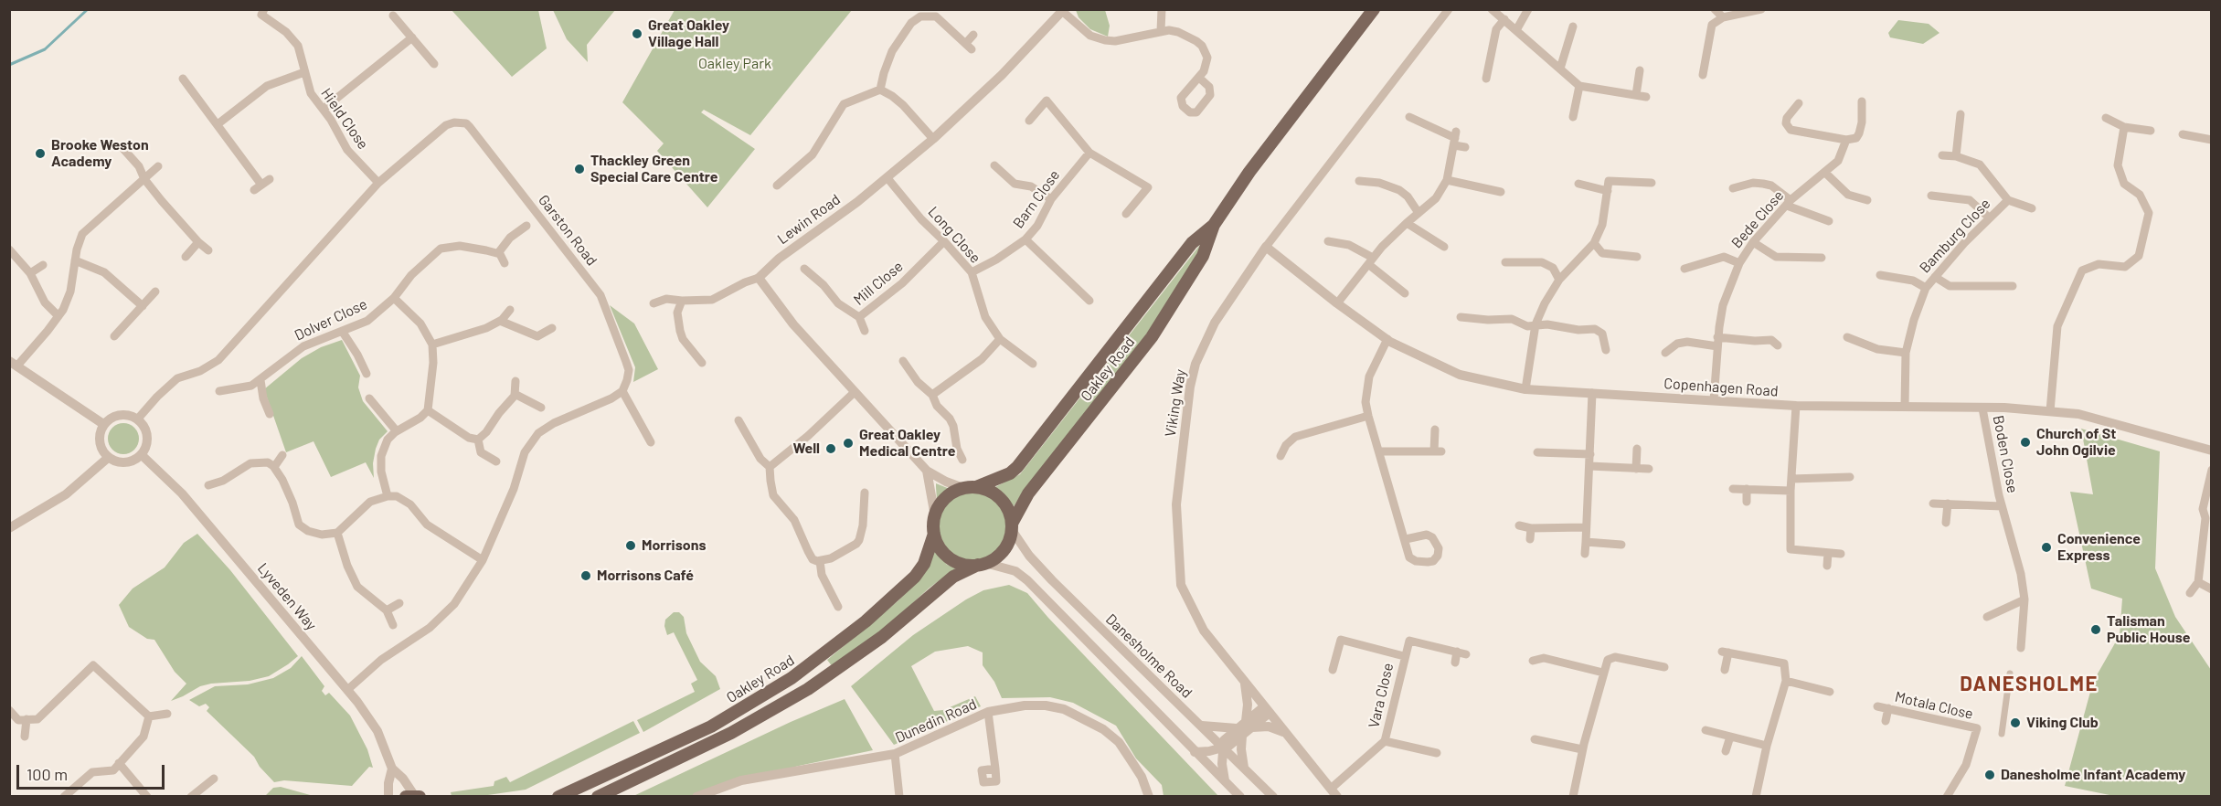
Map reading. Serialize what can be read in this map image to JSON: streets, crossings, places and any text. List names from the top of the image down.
{
  "streets": {
    "main road": ["Oakley Road"],
    "street": [
      "Hield Close",
      "Barn Close",
      "Lewin Road",
      "Bede Close",
      "Garston Road",
      "Long Close",
      "Bamburg Close",
      "Mill Close",
      "Dolver Close",
      "Copenhagen Road",
      "Viking Way",
      "Boden Close",
      "Lyveden Way",
      "Danesholme Road",
      "Vara Close",
      "Motala Close",
      "Dunedin Road"
    ]
  },
  "crossings": [
    ["Hield Close", "Garston Road"],
    ["Barn Close", "Long Close"],
    ["Lewin Road", "Long Close"],
    ["Bede Close", "Copenhagen Road"],
    ["Garston Road", "Lyveden Way"],
    ["Long Close", "Mill Close"],
    ["Bamburg Close", "Copenhagen Road"],
    ["Oakley Road", "Danesholme Road"],
    ["Copenhagen Road", "Viking Way"],
    ["Copenhagen Road", "Boden Close"],
    ["Viking Way", "Vara Close"]
  ],
  "districts": ["DANESHOLME"],
  "parks": ["Oakley Park"],
  "places": [
    "Great Oakley Village Hall",
    "Brooke Weston Academy",
    "Thackley Green Special Care Centre",
    "Church of St John Ogilvie",
    "Great Oakley Medical Centre",
    "Well",
    "Morrisons",
    "Convenience Express",
    "Morrisons Café",
    "Talisman Public House",
    "Viking Club",
    "Danesholme Infant Academy"
  ],
  "scale_bar": "100 m"
}
